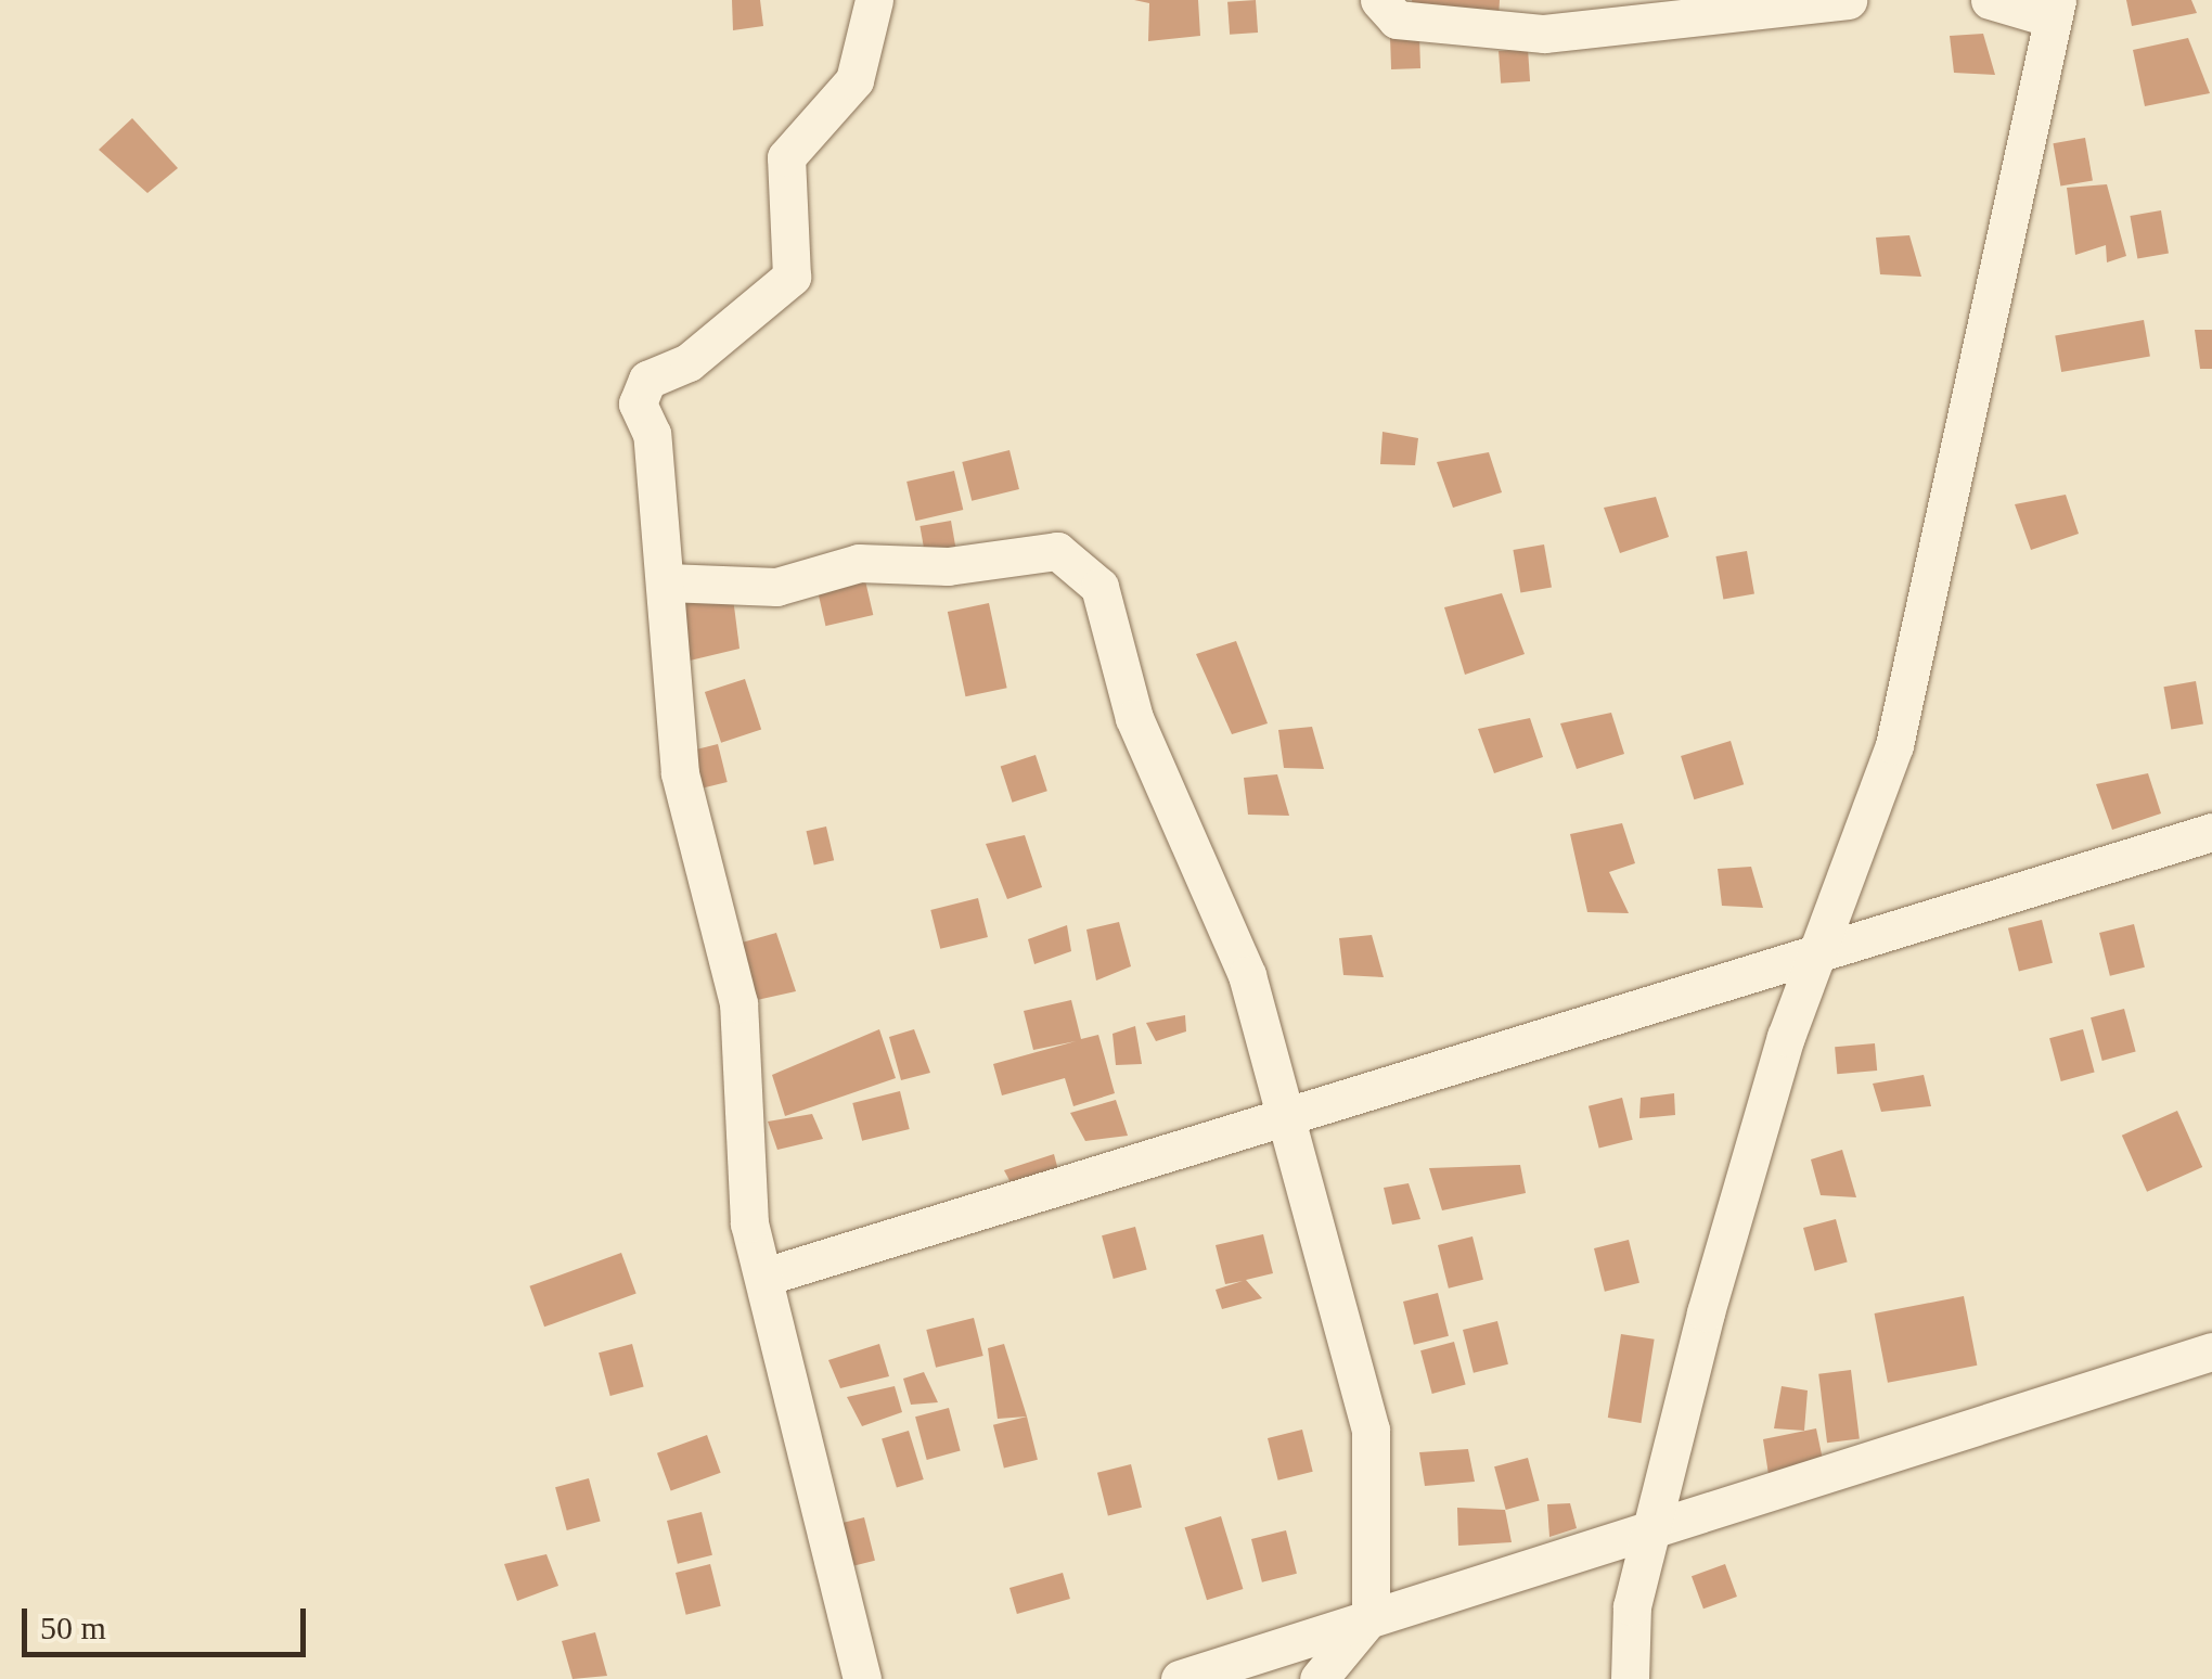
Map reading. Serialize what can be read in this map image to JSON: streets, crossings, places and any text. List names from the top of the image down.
{
  "scale_bar": "50 m"
}
